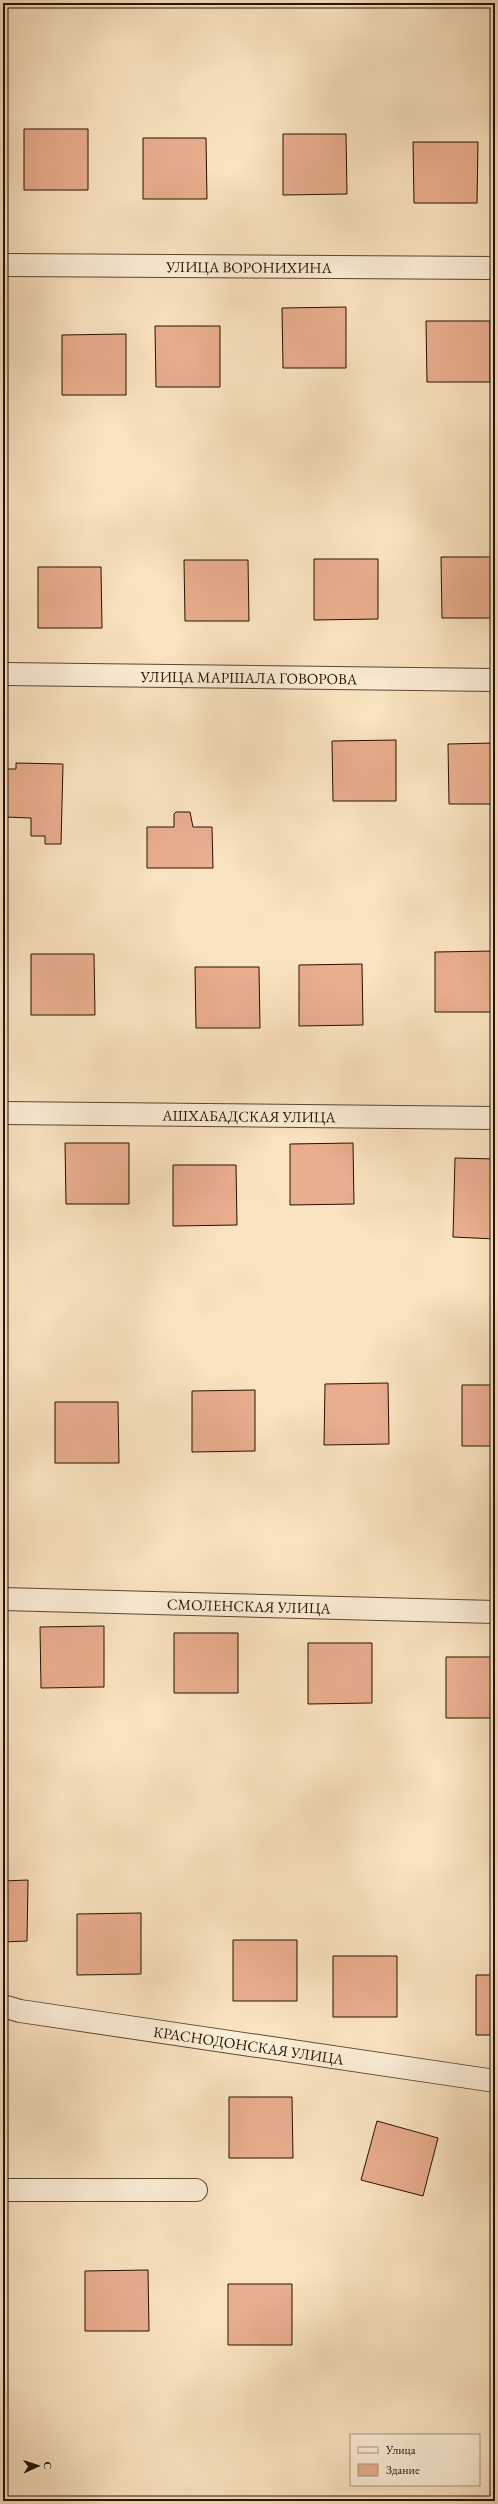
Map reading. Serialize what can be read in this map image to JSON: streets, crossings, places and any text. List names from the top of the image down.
{
  "streets": {
    "street": [
      "УЛИЦА ВОРОНИХИНА",
      "УЛИЦА МАРШАЛА ГОВОРОВА",
      "АШХАБАДСКАЯ УЛИЦА",
      "СМОЛЕНСКАЯ УЛИЦА",
      "КРАСНОДОНСКАЯ УЛИЦА"
    ]
  },
  "legend": ["Улица", "Здание"],
  "north": "right"
}
